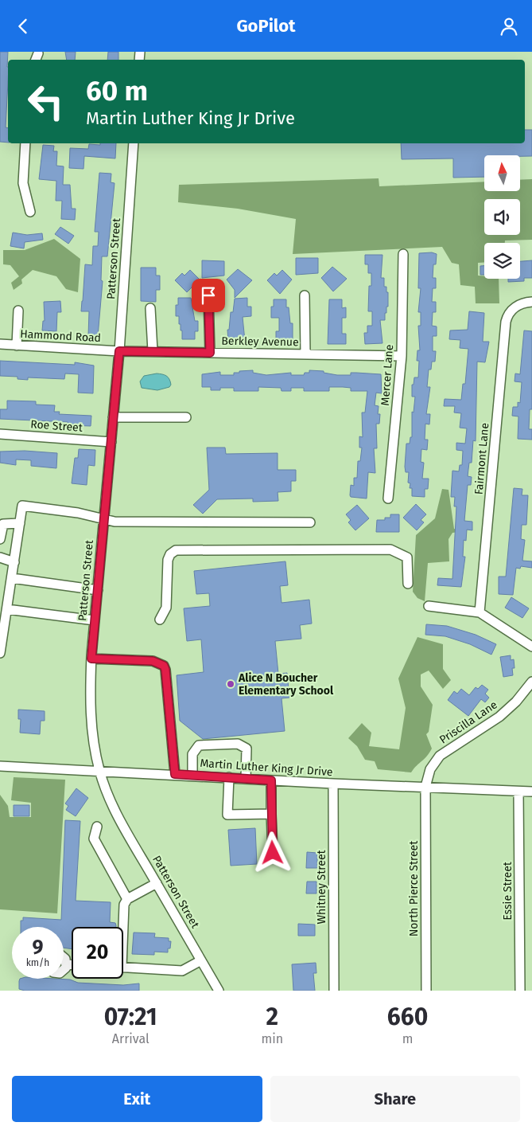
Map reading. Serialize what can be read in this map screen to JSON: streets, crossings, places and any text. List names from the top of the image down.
{
  "streets": {
    "street": [
      "Patterson Street",
      "Hammond Road",
      "Berkley Avenue",
      "Mercer Lane",
      "Roe Street",
      "Fairmont Lane",
      "Priscilla Lane",
      "Martin Luther King Jr Drive",
      "Whitney Street",
      "North Pierce Street",
      "Essie Street"
    ]
  },
  "crossings": [
    ["Patterson Street", "Hammond Road"],
    ["Patterson Street", "Berkley Avenue"],
    ["Patterson Street", "Roe Street"],
    ["Patterson Street", "Martin Luther King Jr Drive"],
    ["Hammond Road", "Berkley Avenue"],
    ["Berkley Avenue", "Mercer Lane"],
    ["Priscilla Lane", "Martin Luther King Jr Drive"],
    ["Priscilla Lane", "North Pierce Street"],
    ["Martin Luther King Jr Drive", "Whitney Street"],
    ["Martin Luther King Jr Drive", "North Pierce Street"],
    ["Martin Luther King Jr Drive", "Essie Street"]
  ],
  "places": ["Alice N Boucher Elementary School"],
  "north": "top",
  "page": {
    "header": "GoPilot",
    "turn": ["60 m", "Martin Luther King Jr Drive"],
    "speed": "9 km/h",
    "limit": "20",
    "eta": [
      "07:21",
      "Arrival",
      "2",
      "min",
      "660",
      "m"
    ],
    "buttons": ["Exit", "Share"]
  }
}
